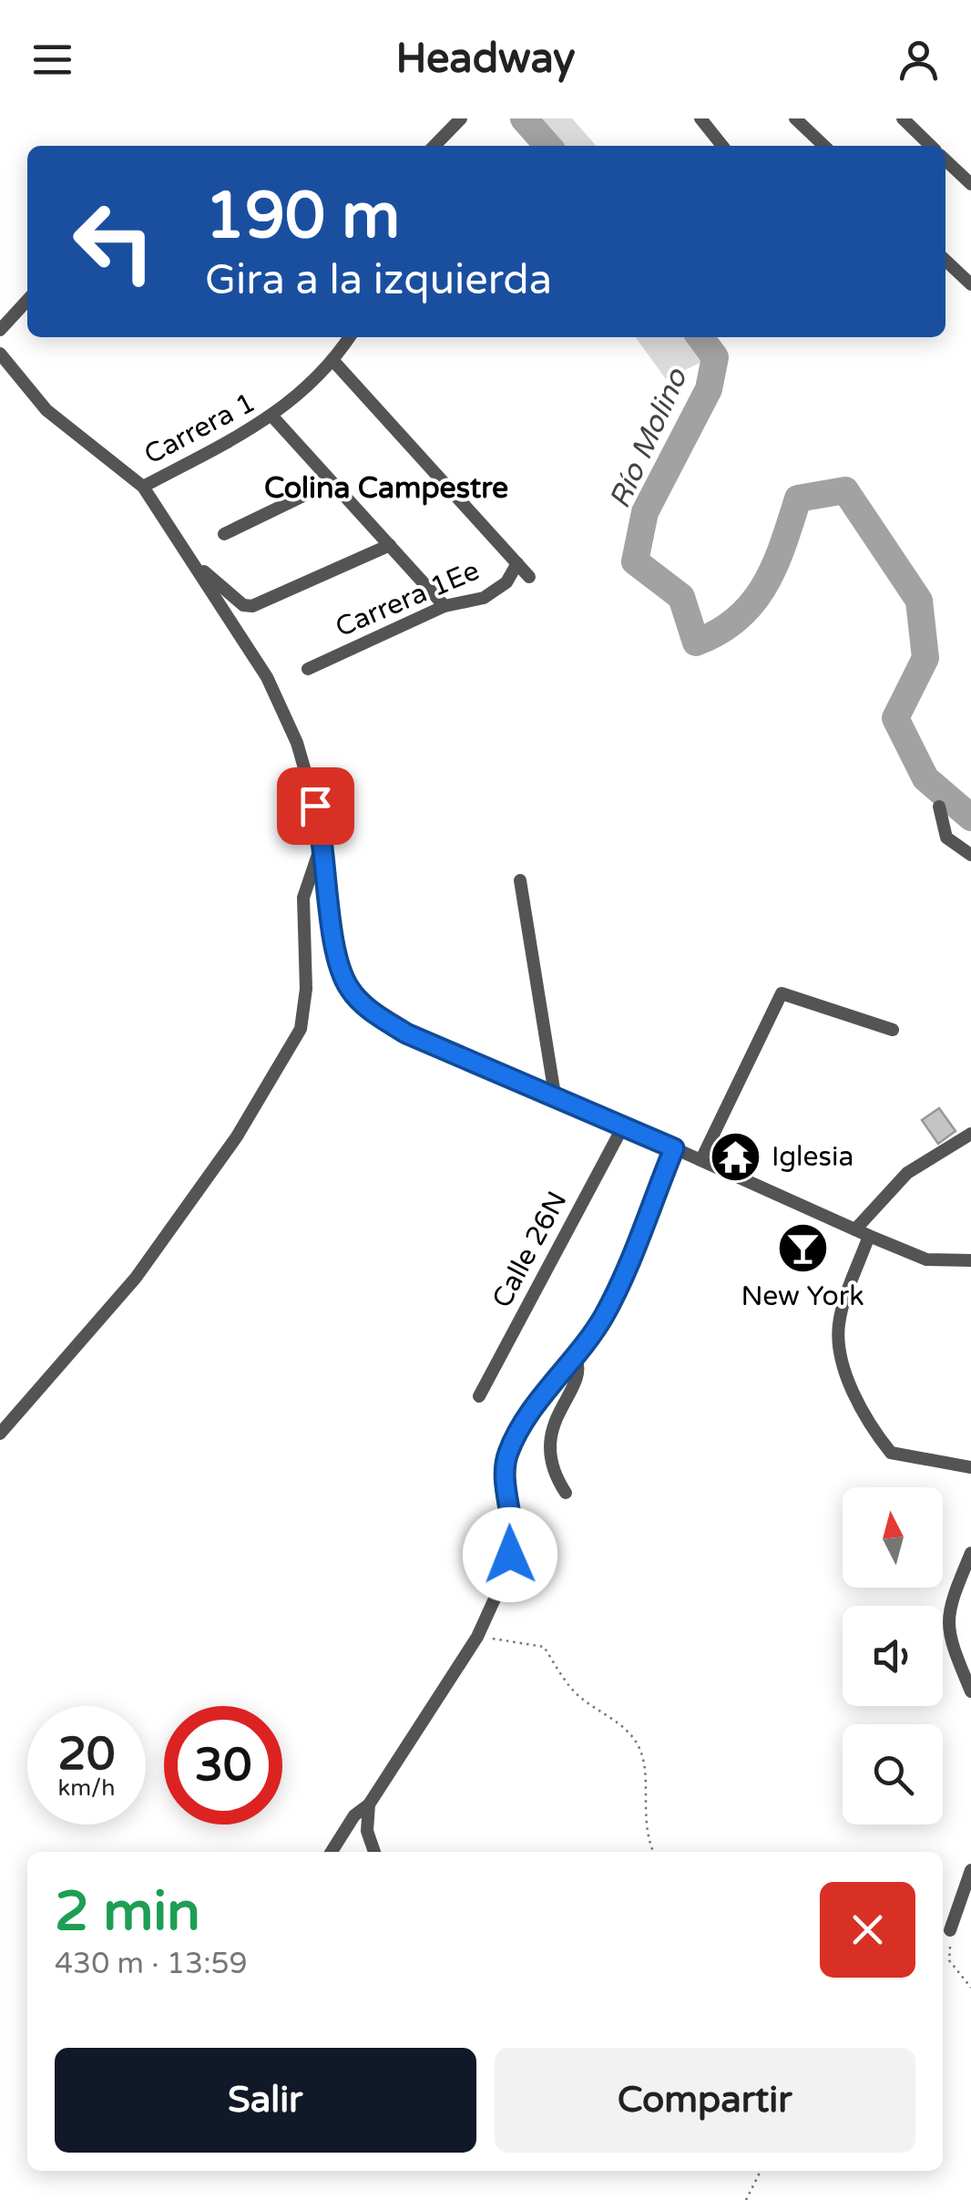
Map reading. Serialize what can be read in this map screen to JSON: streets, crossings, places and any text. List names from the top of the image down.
{
  "streets": {
    "street": ["Carrera 1", "Carrera 1Ee", "Calle 26N"]
  },
  "districts": ["Colina Campestre"],
  "water": ["Río Molino"],
  "places": {
    "temple": ["Iglesia"],
    "bar": ["New York"]
  },
  "north": "top",
  "page": {
    "header": "Headway",
    "turn": ["190 m", "Gira a la izquierda"],
    "speed": "20 km/h",
    "limit": "30",
    "heading": ["2 min", "430 m · 13:59"],
    "buttons": ["Salir", "Compartir"]
  }
}
